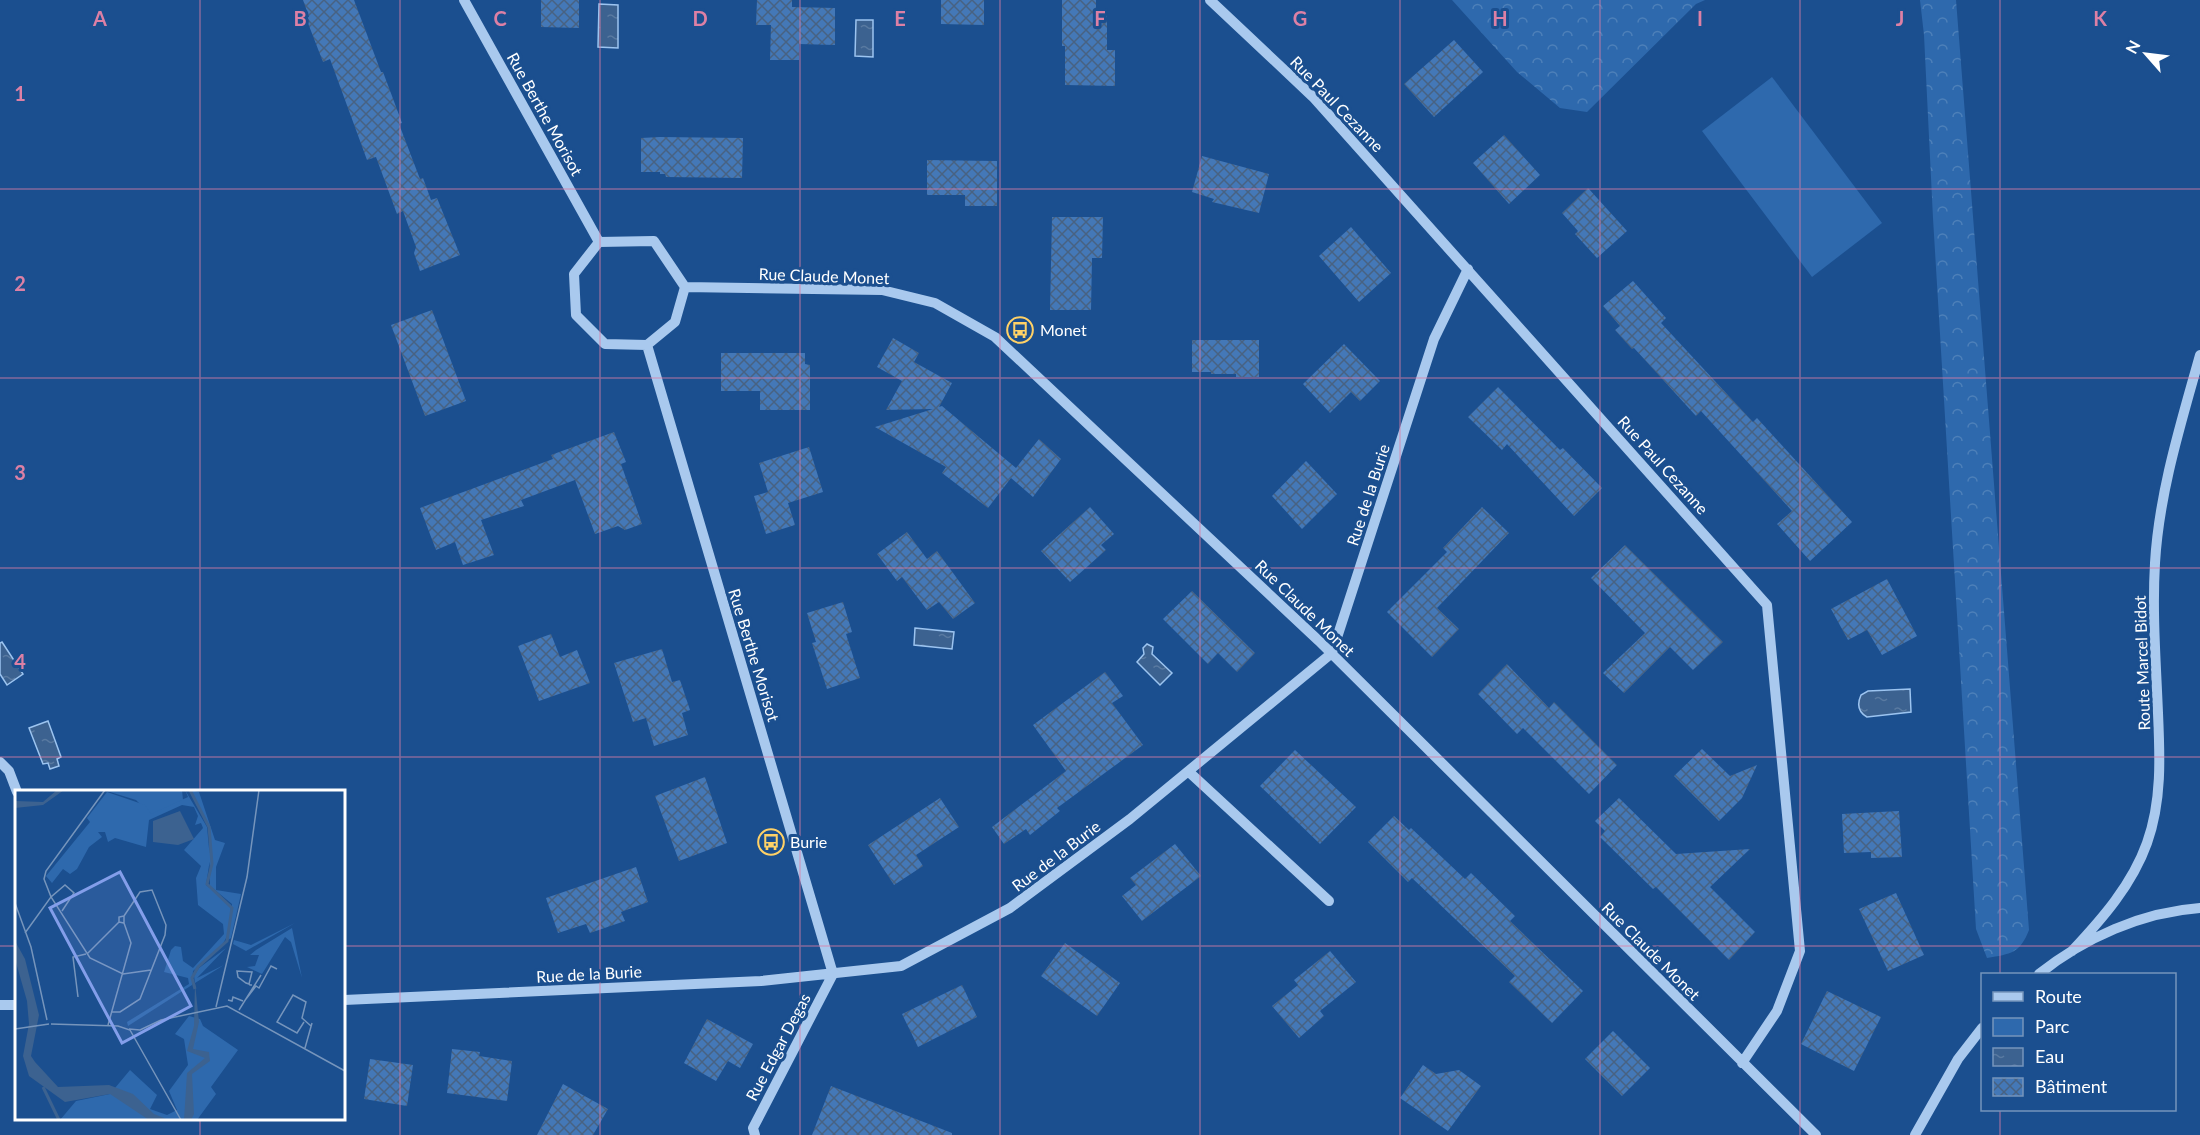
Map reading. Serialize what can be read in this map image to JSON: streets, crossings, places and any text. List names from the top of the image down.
{
  "streets": {
    "street": [
      "Rue Paul Cezanne",
      "Rue Berthe Morisot",
      "Rue Claude Monet",
      "Rue de la Burie",
      "Route Marcel Bidot",
      "Rue Edgar Degas"
    ]
  },
  "crossings": [
    ["Rue Paul Cezanne", "Rue Claude Monet"],
    ["Rue Paul Cezanne", "Rue de la Burie"],
    ["Rue Berthe Morisot", "Rue Claude Monet"],
    ["Rue Berthe Morisot", "Rue de la Burie"],
    ["Rue Berthe Morisot", "Rue Edgar Degas"],
    ["Rue Claude Monet", "Rue de la Burie"],
    ["Rue de la Burie", "Rue Edgar Degas"]
  ],
  "places": {
    "bus stop": ["Monet", "Burie"]
  },
  "legend": [
    "Route",
    "Parc",
    "Eau",
    "Bâtiment"
  ],
  "north": "top left",
  "grid": {
    "columns": [
      "A",
      "B",
      "C",
      "D",
      "E",
      "F",
      "G",
      "H",
      "I",
      "J",
      "K"
    ],
    "rows": [
      "1",
      "2",
      "3",
      "4"
    ]
  }
}
